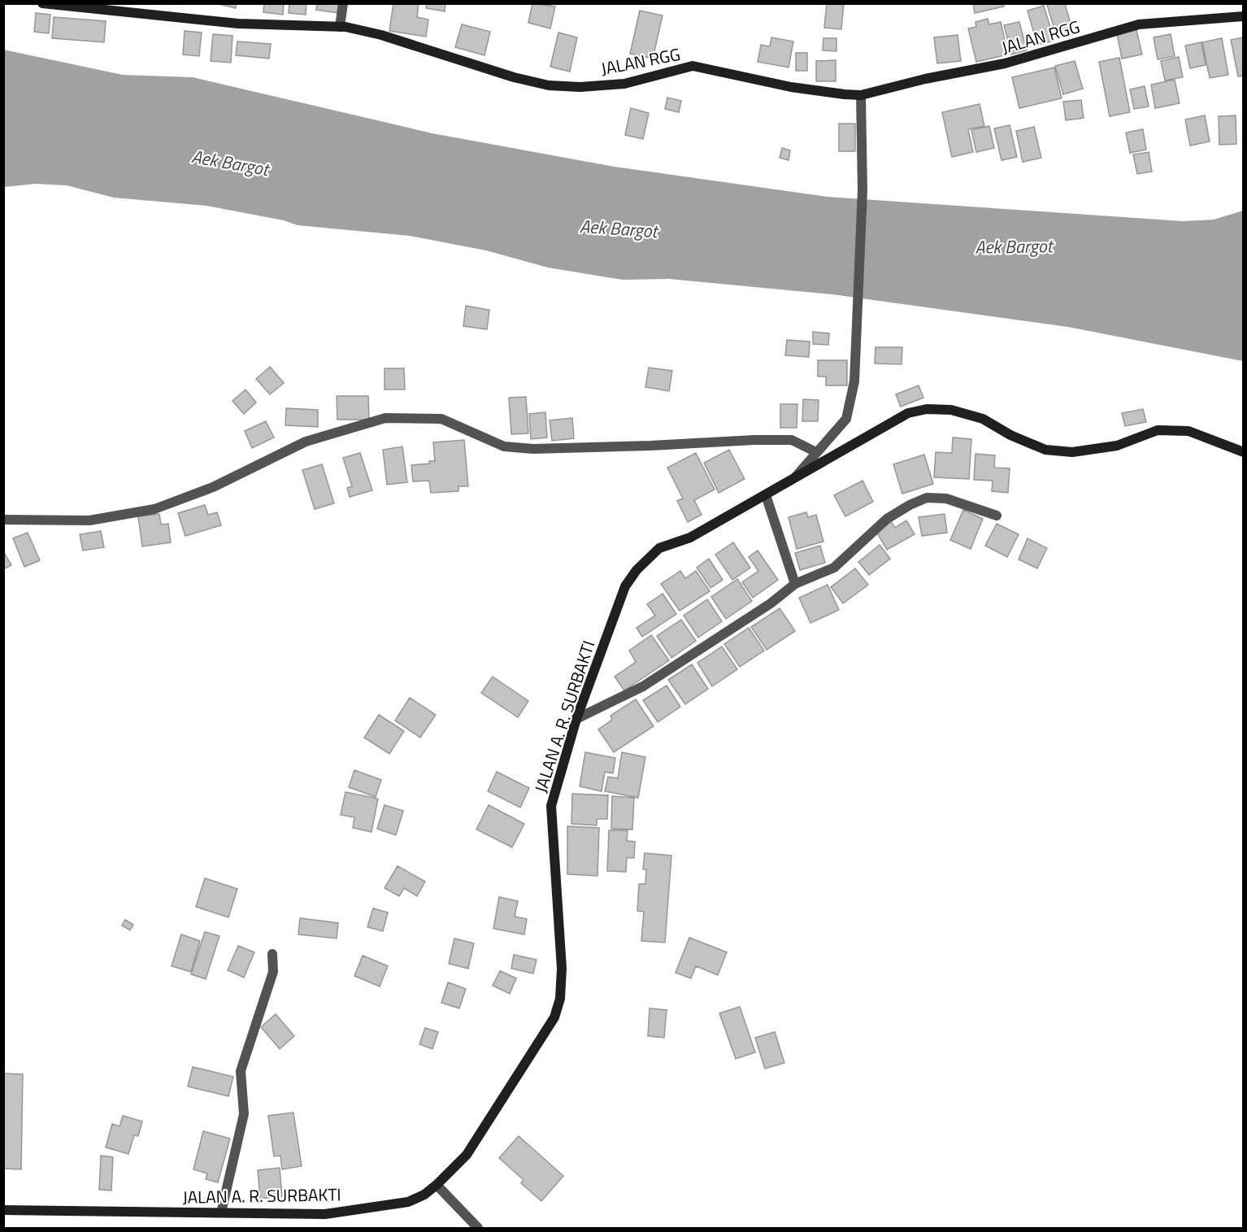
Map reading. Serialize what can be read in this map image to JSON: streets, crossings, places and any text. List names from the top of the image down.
{
  "streets": {
    "main road": ["JALAN RGG", "JALAN A. R. SURBAKTI"]
  },
  "water": ["Aek Bargot"]
}
